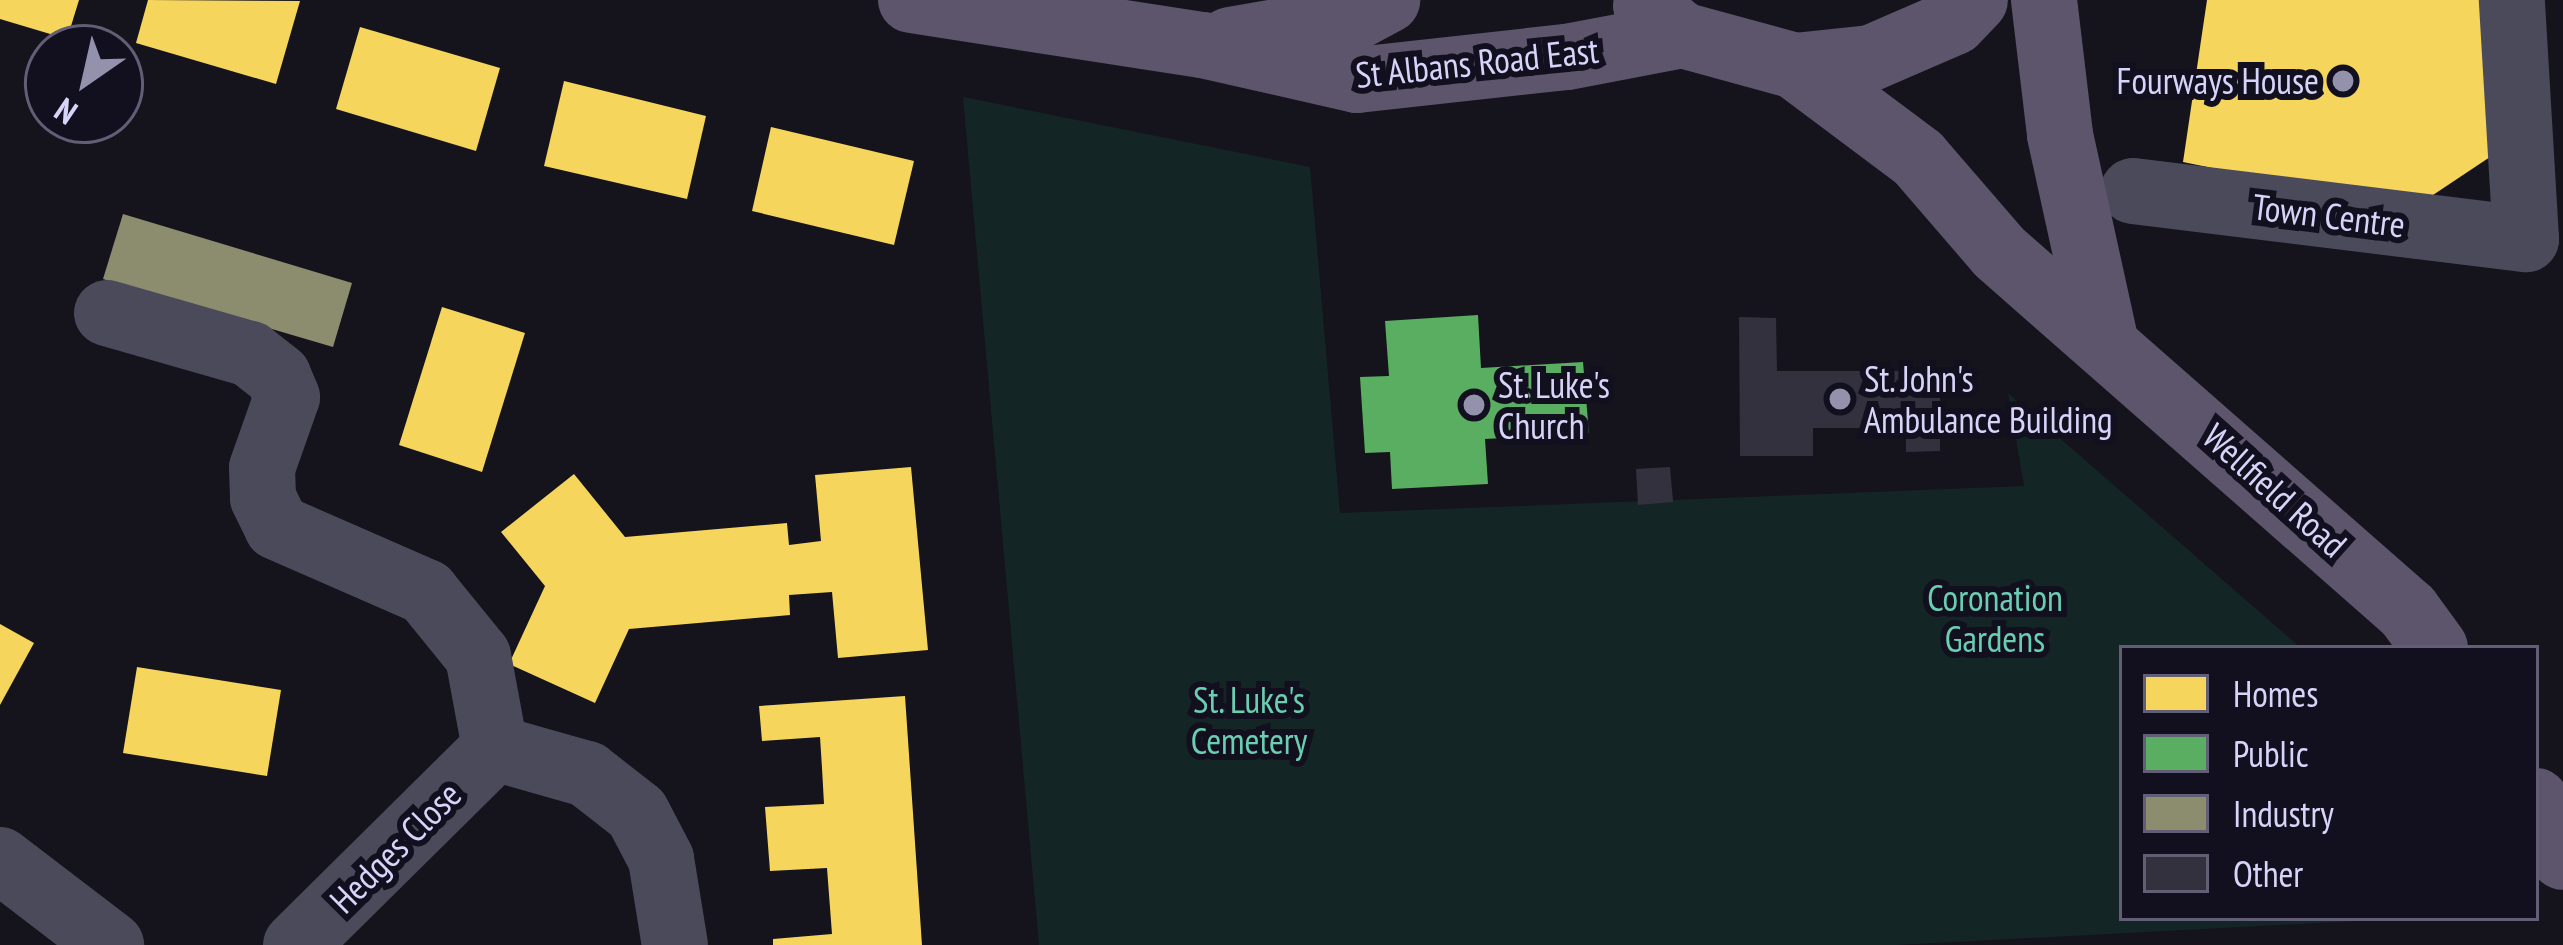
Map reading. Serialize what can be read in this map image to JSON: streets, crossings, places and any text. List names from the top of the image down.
{
  "streets": {
    "main road": ["St Albans Road East", "Wellfield Road"],
    "street": ["Town Centre", "Hedges Close"]
  },
  "parks": ["Coronation Gardens", "St. Luke's Cemetery"],
  "places": ["Fourways House", "St. John's Ambulance Building", "St. Luke's Church"],
  "legend": [
    "Homes",
    "Public",
    "Industry",
    "Other"
  ],
  "north": "bottom left"
}
